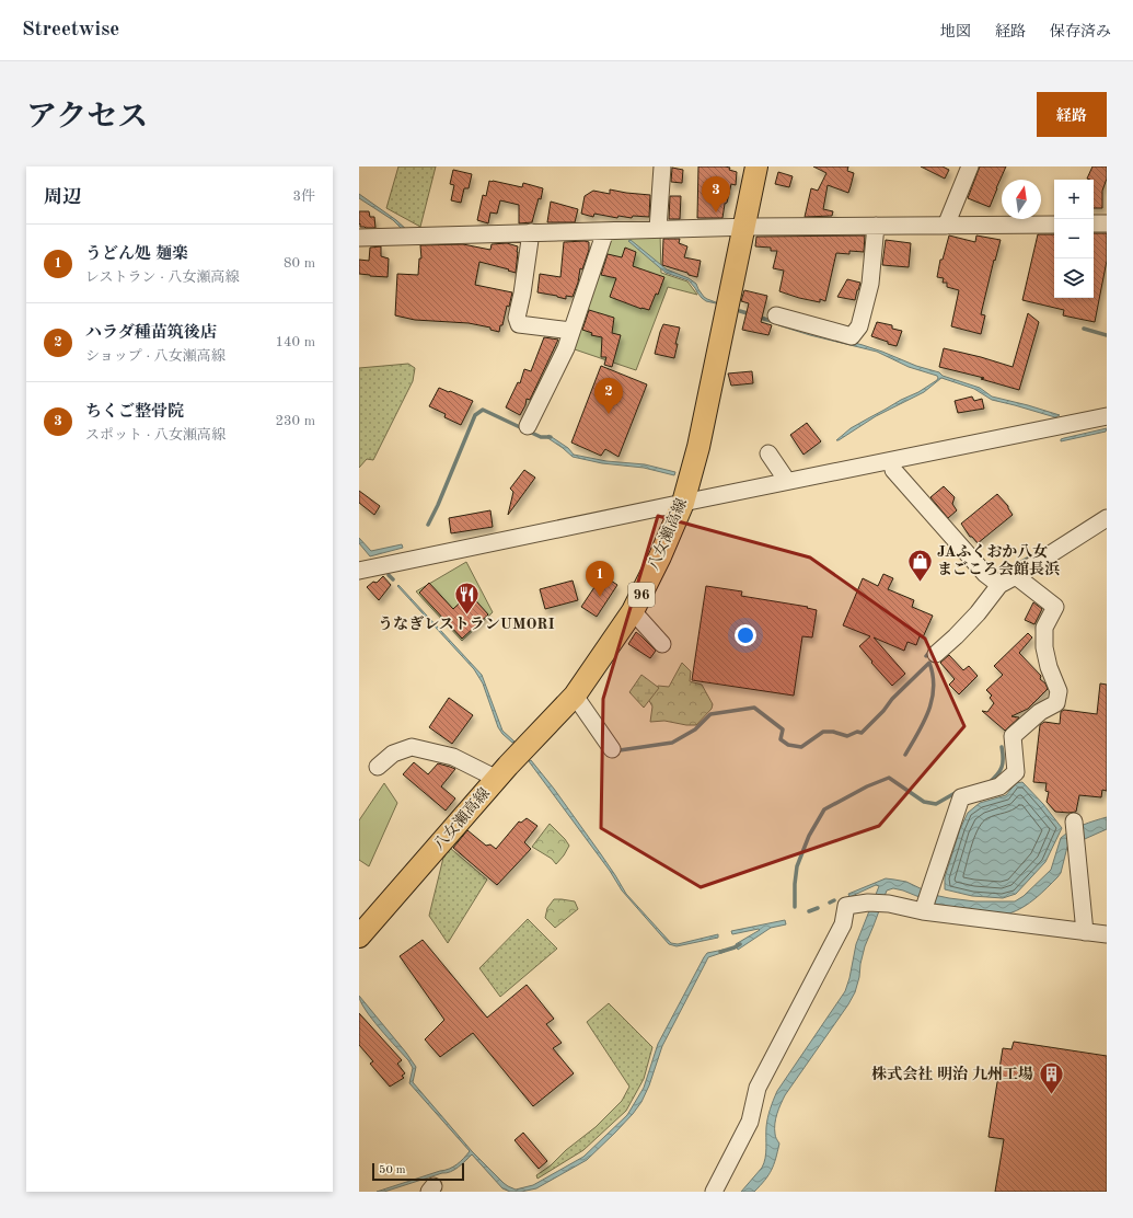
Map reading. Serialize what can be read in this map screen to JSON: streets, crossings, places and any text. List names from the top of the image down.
{
  "streets": {
    "main road": ["八女瀬高線", "96"]
  },
  "places": {
    "shop": ["JAふくおか八女 まごころ会館長浜"],
    "restaurant": ["うなぎレストランUMORI"],
    "building": ["株式会社 明治 九州工場"]
  },
  "scale_bar": "50 m",
  "north": "top",
  "page": {
    "header": "Streetwise",
    "nav": ["地図", "経路", "保存済み"],
    "title": "アクセス",
    "buttons": "経路",
    "heading": ["周辺", "3件"],
    "pins": ["3", "2", "1"],
    "map_buttons": ["+", "−"],
    "list": [
      {
        "mark": "1",
        "name": "うどん処 麺楽",
        "note": "レストラン · 八女瀬高線",
        "value": "80 m"
      },
      {
        "mark": "2",
        "name": "ハラダ種苗筑後店",
        "note": "ショップ · 八女瀬高線",
        "value": "140 m"
      },
      {
        "mark": "3",
        "name": "ちくご整骨院",
        "note": "スポット · 八女瀬高線",
        "value": "230 m"
      }
    ],
    "scale": "50 m"
  }
}
